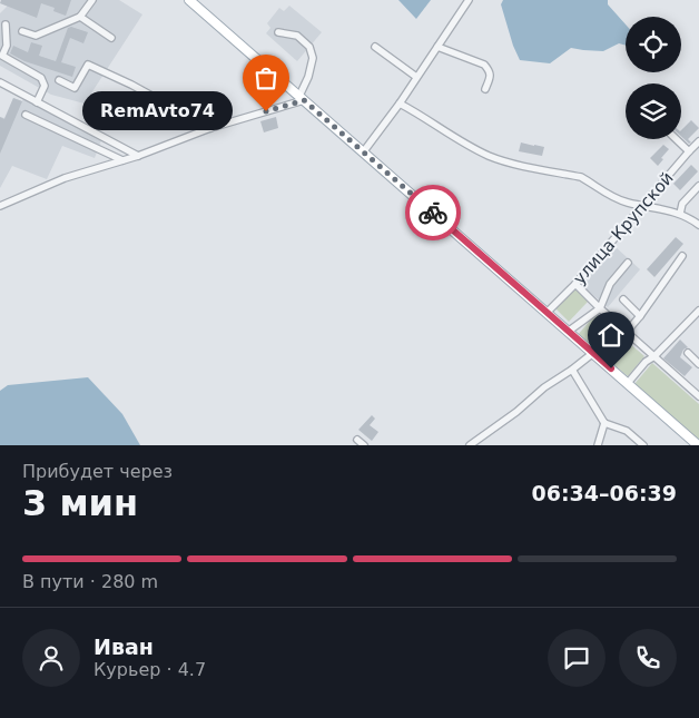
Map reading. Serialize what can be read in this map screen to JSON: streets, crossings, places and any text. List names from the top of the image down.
{
  "streets": {
    "street": ["улица Крупской"]
  },
  "places": ["RemAvto74"],
  "page": {
    "bubble": "RemAvto74",
    "heading": ["3 мин", "Прибудет через", "06:34–06:39"],
    "panel": ["Иван", "Курьер · 4.7"],
    "bar": "В пути · 280 m"
  }
}
